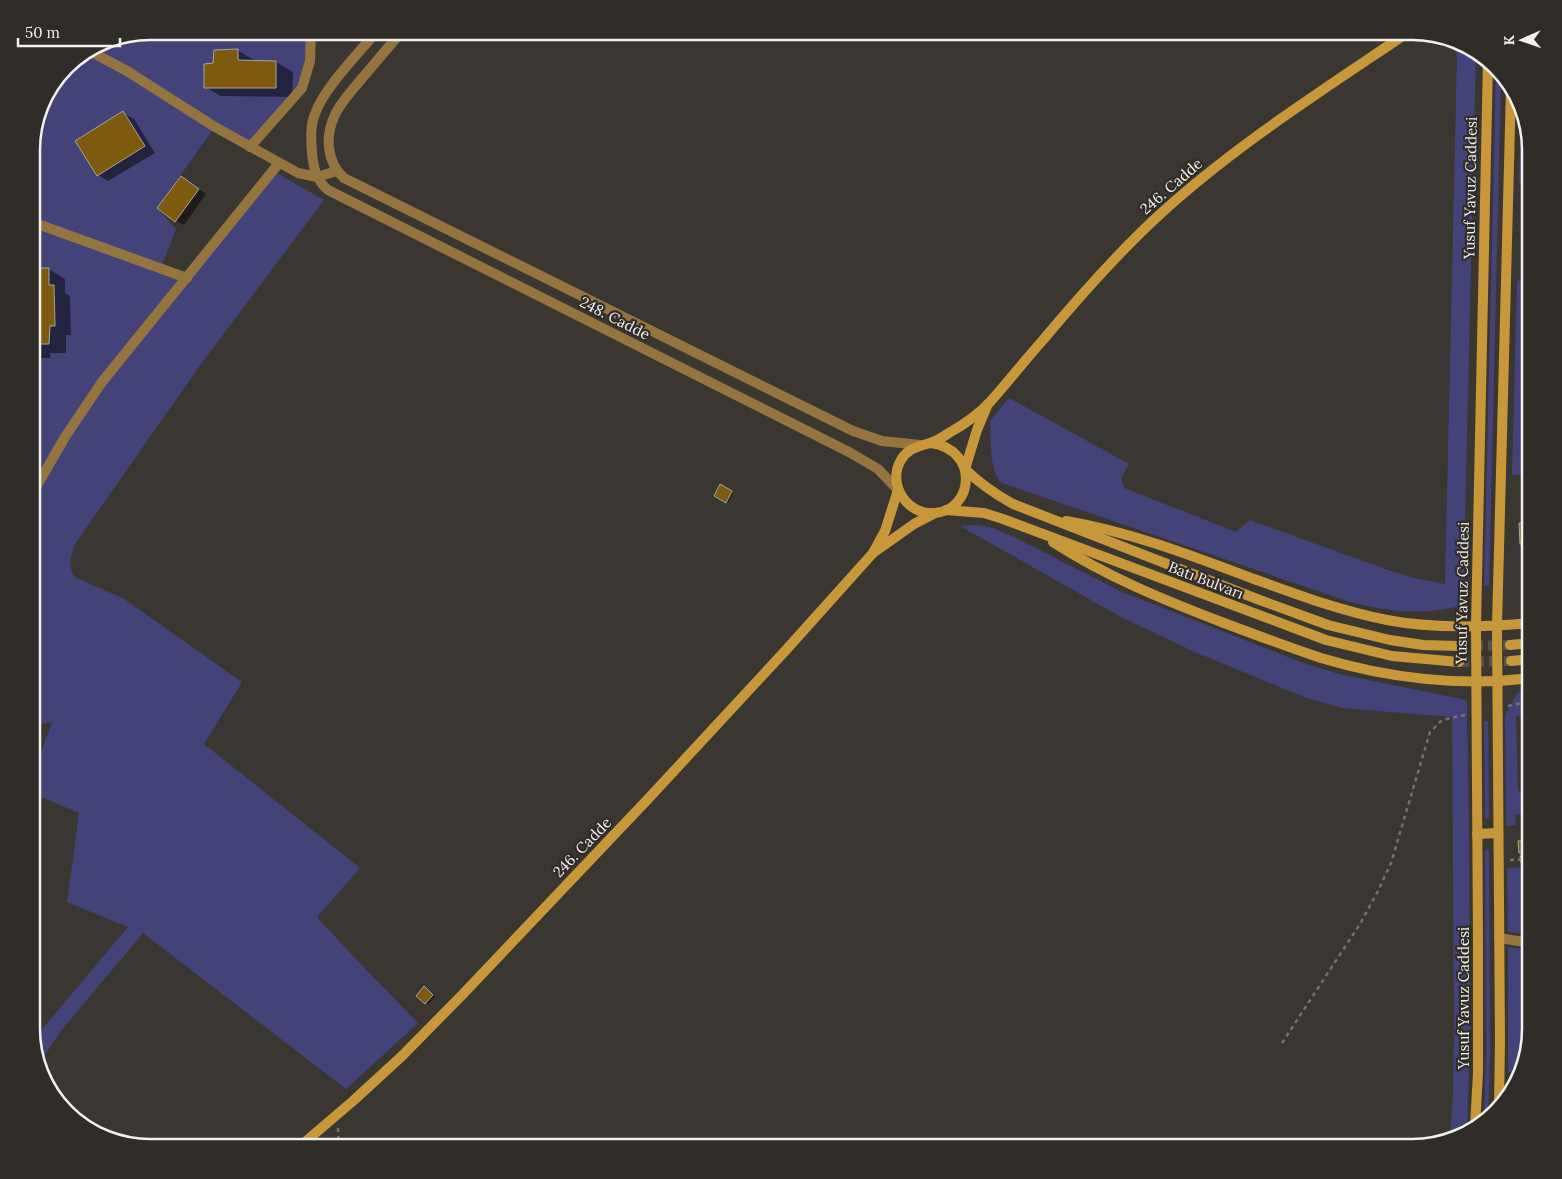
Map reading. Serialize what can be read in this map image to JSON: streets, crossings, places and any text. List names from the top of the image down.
{
  "streets": {
    "street": [
      "246. Cadde",
      "Yusuf Yavuz Caddesi",
      "248. Cadde",
      "Batı Bulvarı"
    ]
  },
  "crossings": [
    ["246. Cadde", "248. Cadde"],
    ["246. Cadde", "Batı Bulvarı"],
    ["248. Cadde", "Batı Bulvarı"]
  ],
  "scale_bar": "50 m",
  "north": "left"
}
